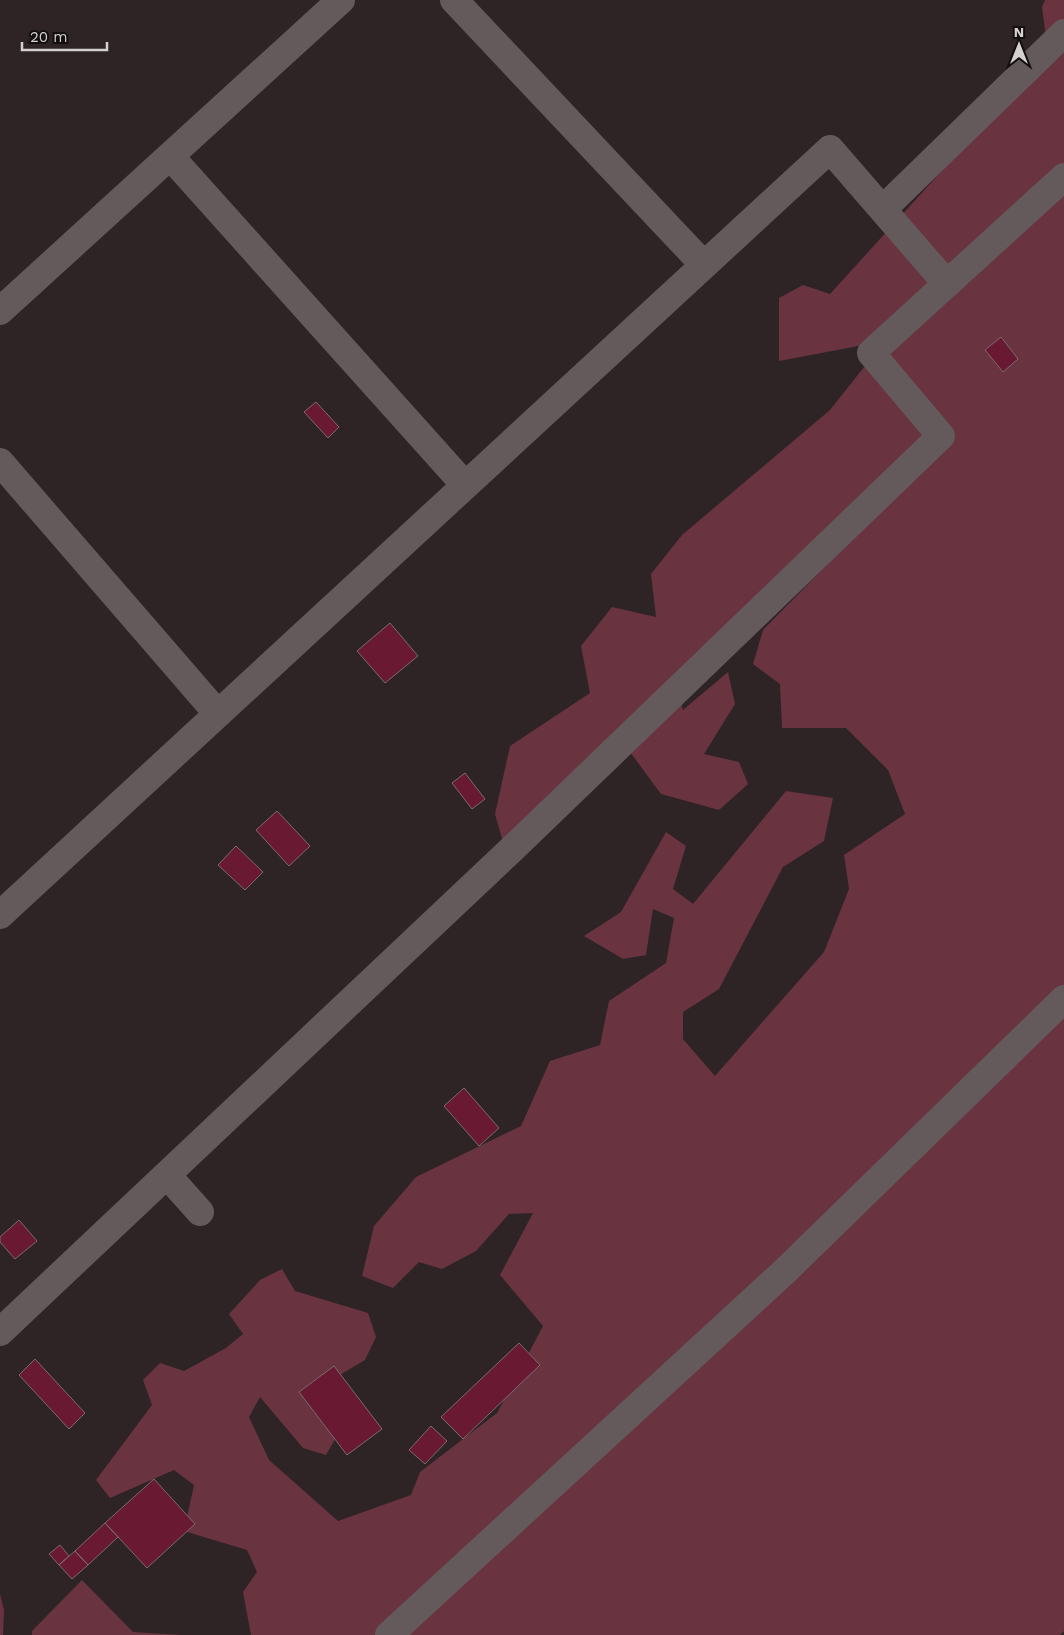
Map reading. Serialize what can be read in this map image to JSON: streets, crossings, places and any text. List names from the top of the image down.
{
  "scale_bar": "20 m",
  "north": "top"
}
